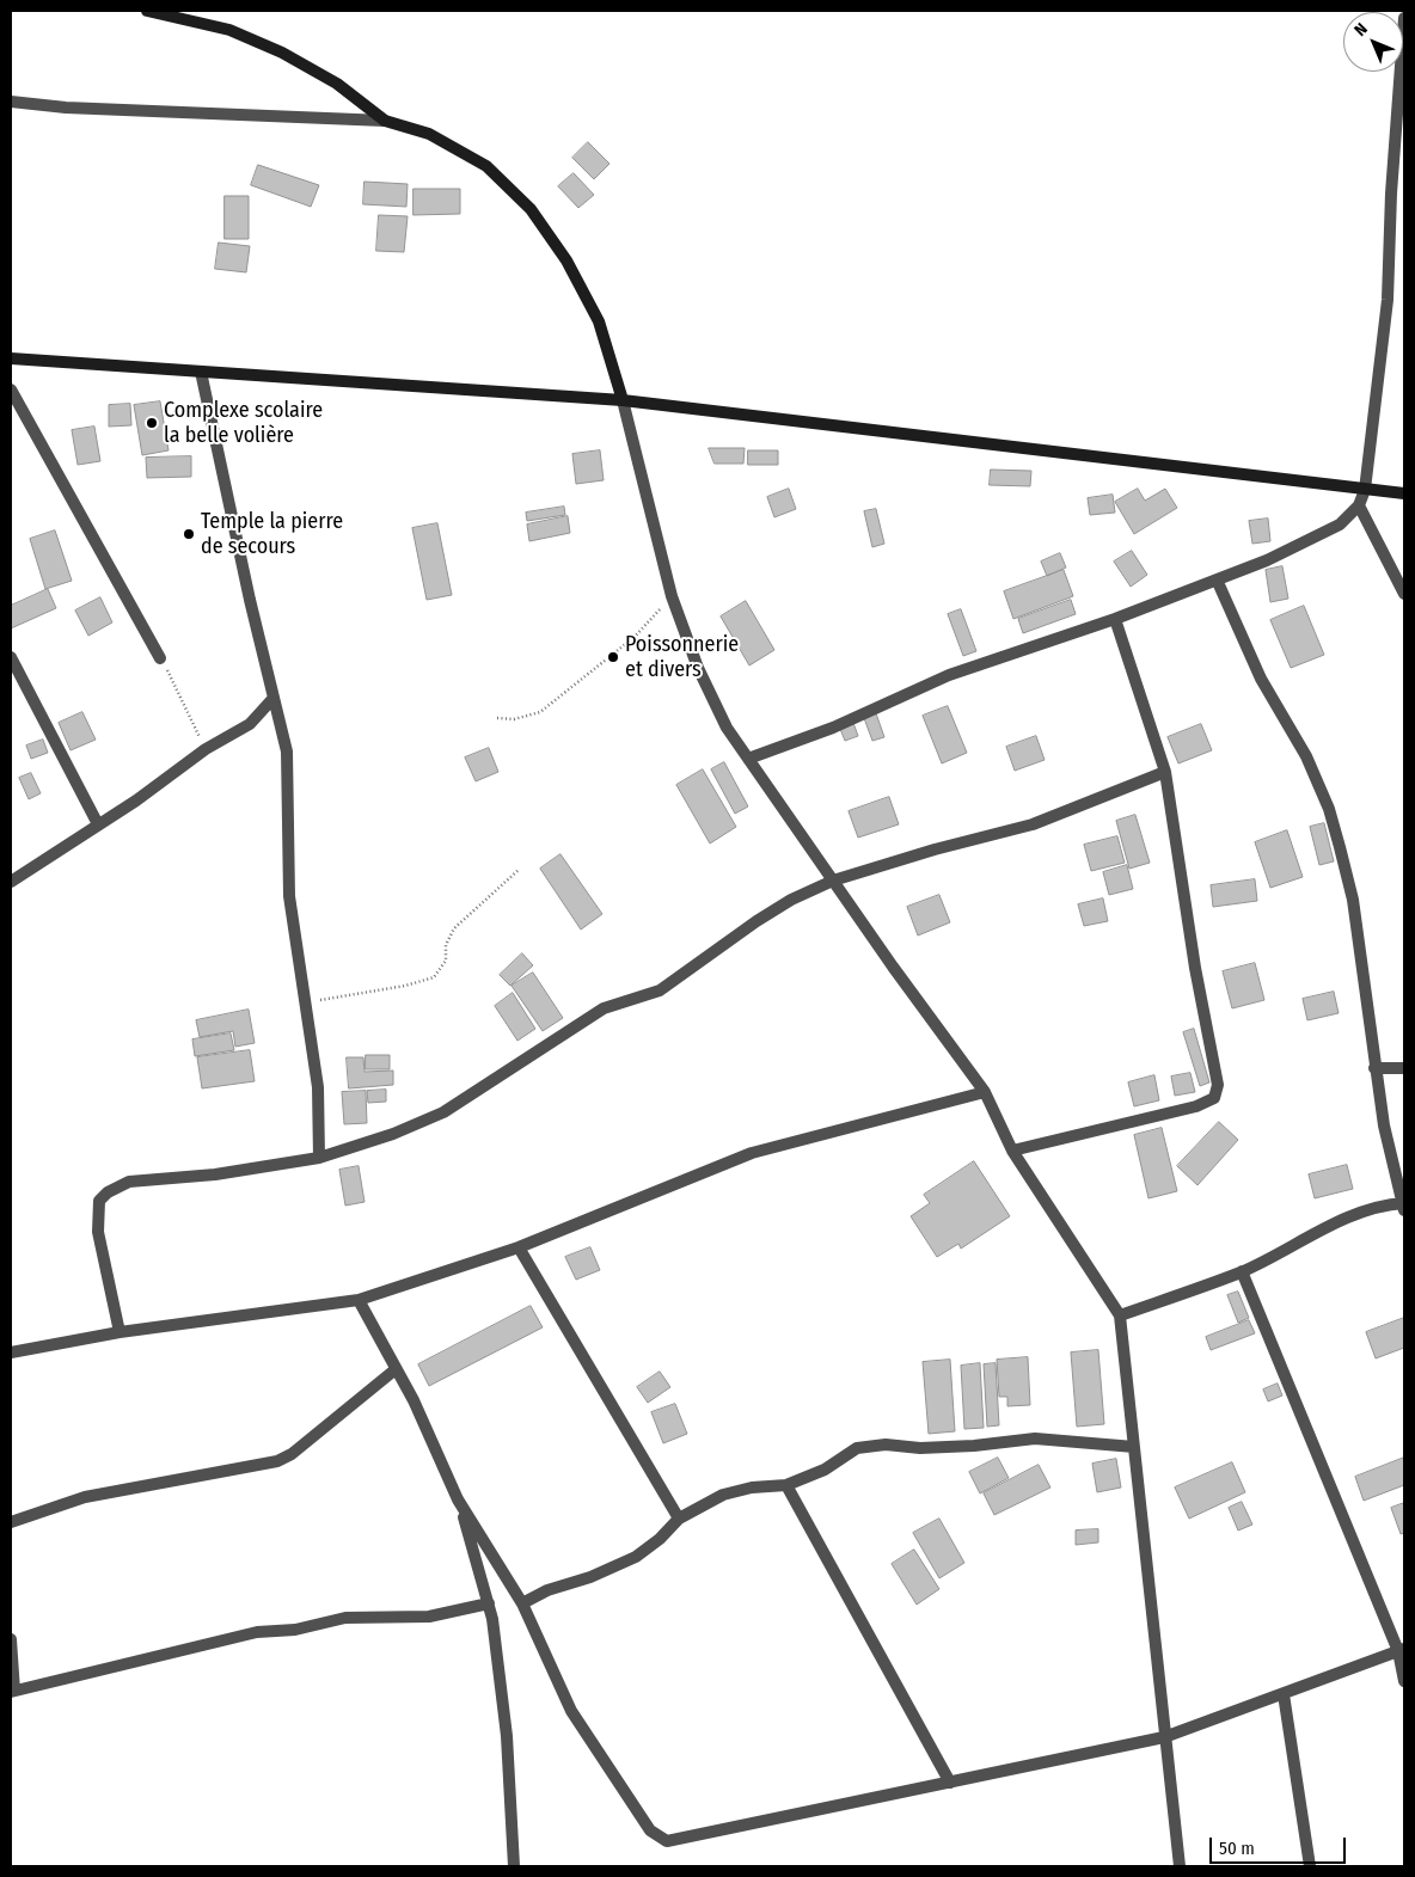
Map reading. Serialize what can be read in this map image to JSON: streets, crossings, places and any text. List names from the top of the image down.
{
  "places": ["Complexe scolaire la belle volière", "Temple la pierre de secours", "Poissonnerie et divers"],
  "scale_bar": "50 m",
  "north": "top left"
}
